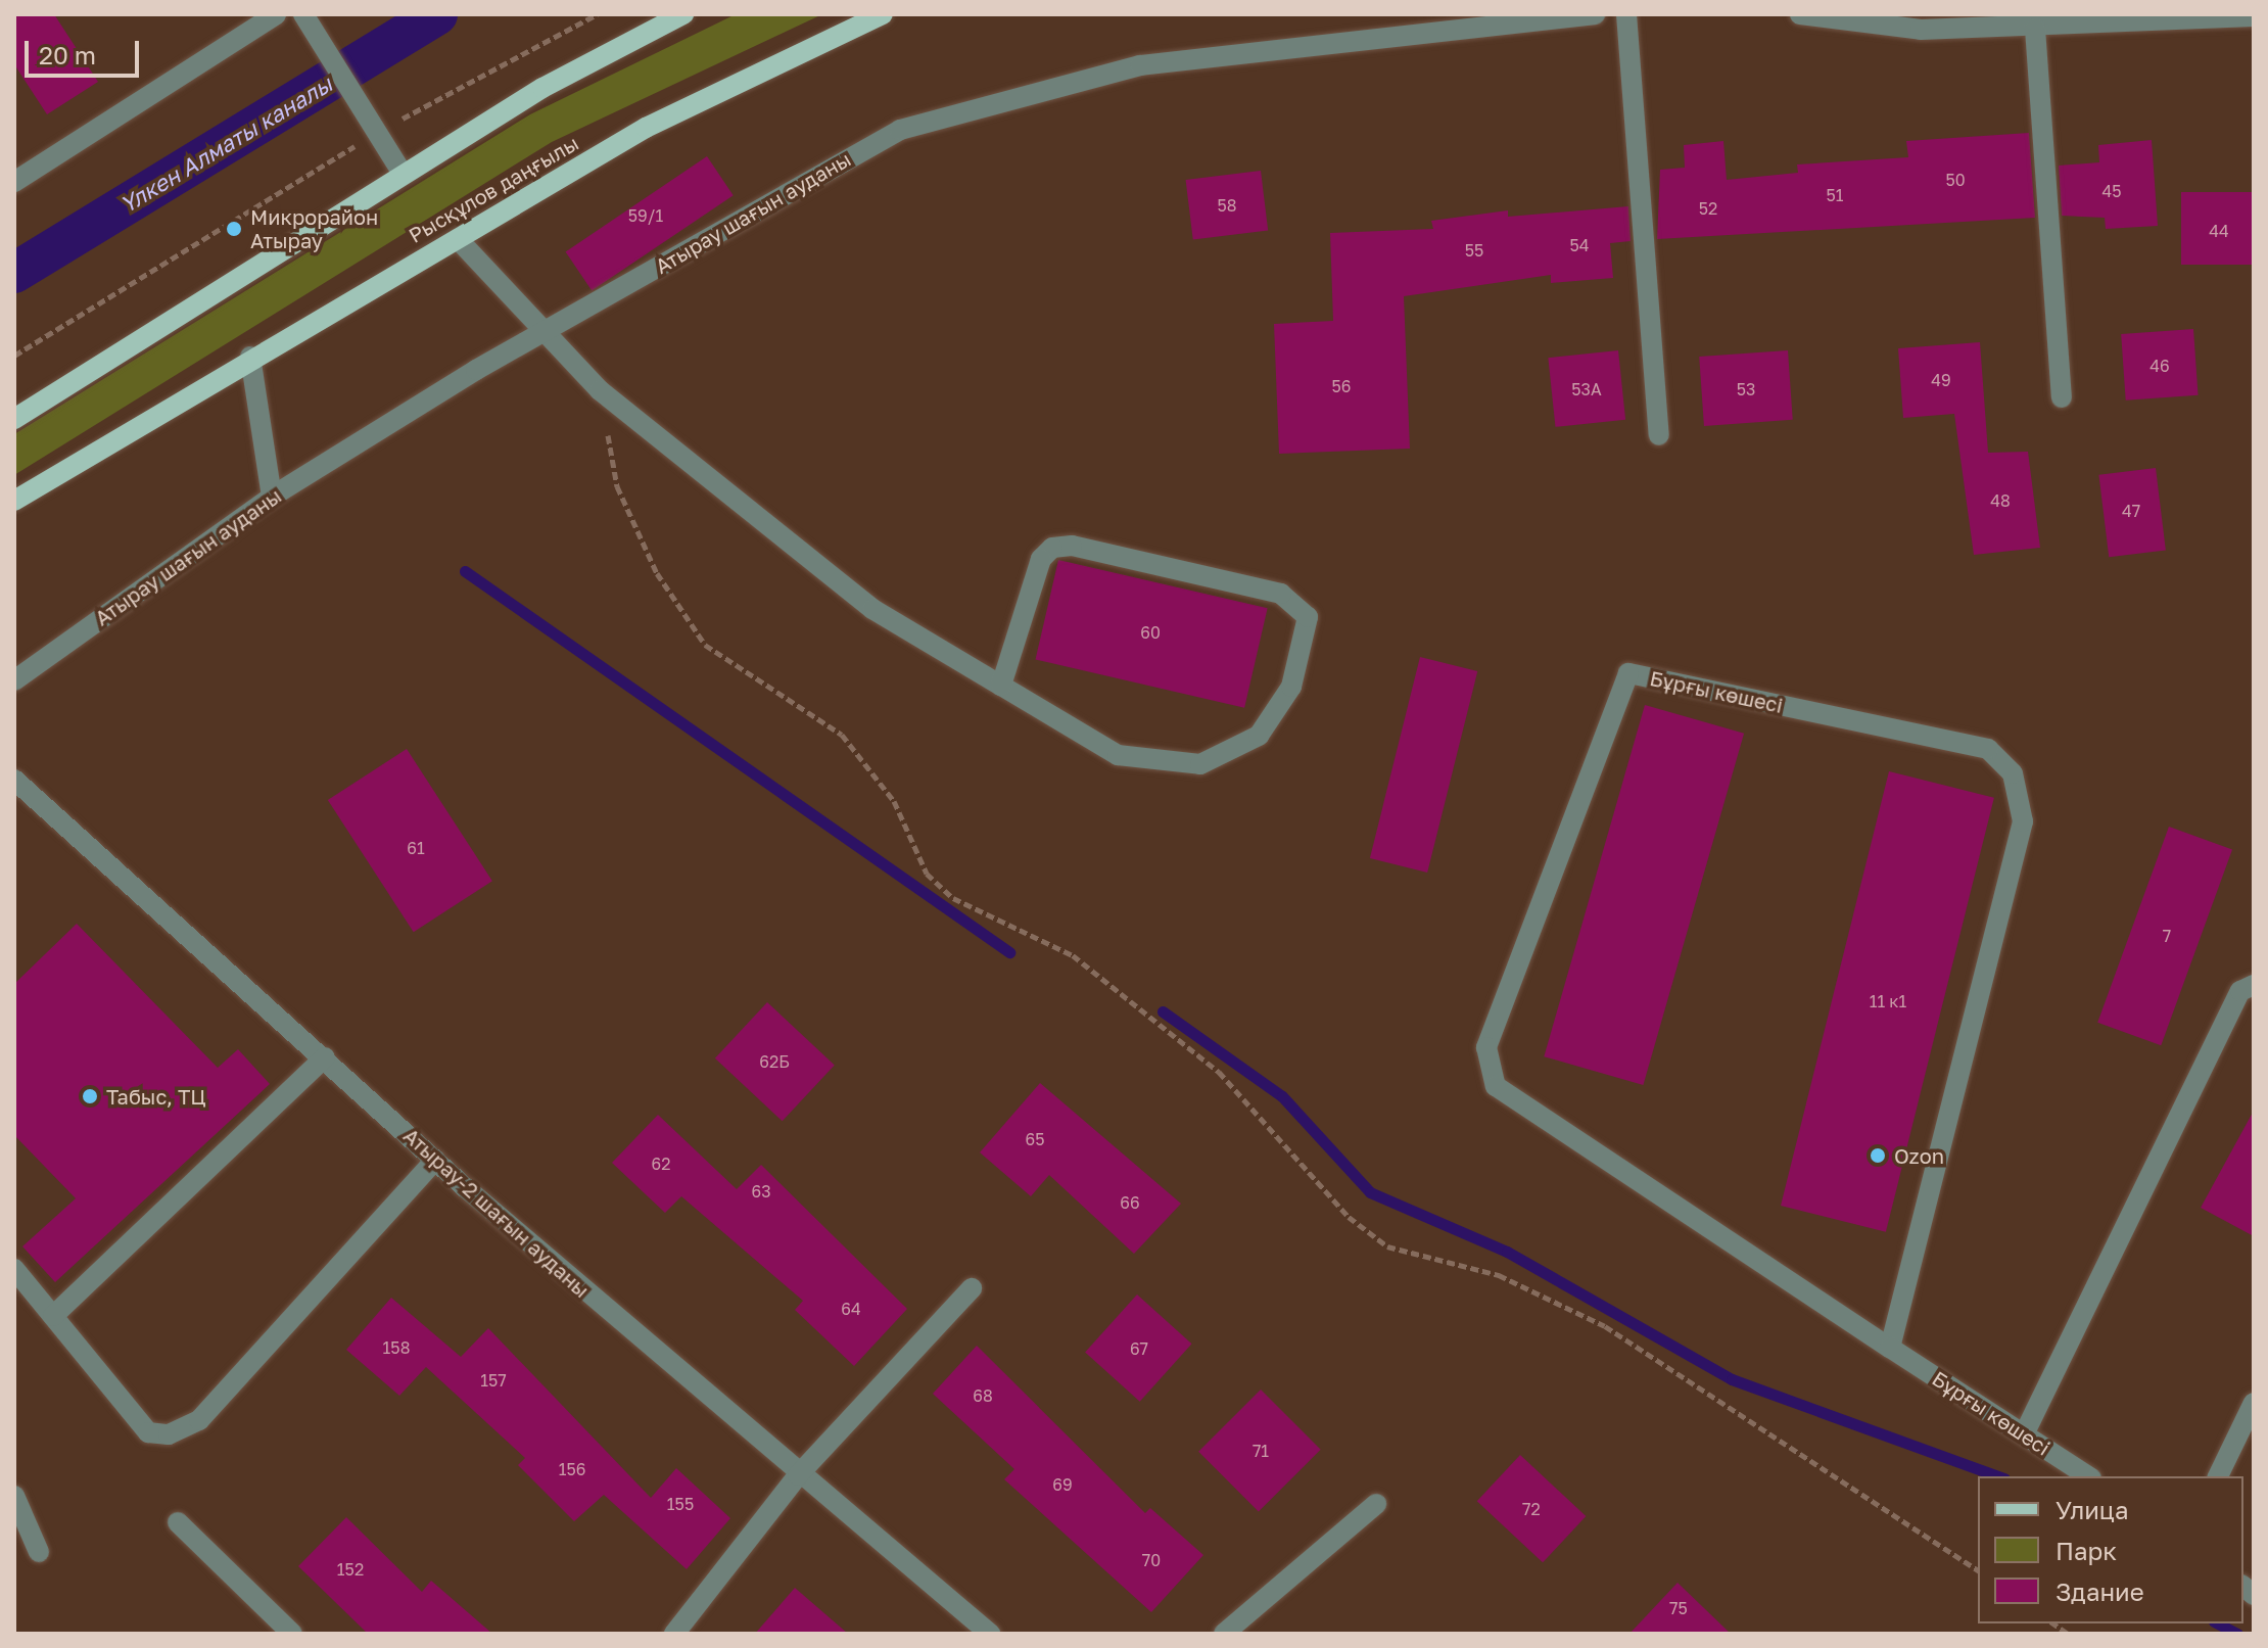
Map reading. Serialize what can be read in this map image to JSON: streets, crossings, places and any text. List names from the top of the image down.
{
  "streets": {
    "main road": ["Рысқұлов даңғылы"],
    "street": ["Атырау шағын ауданы", "Бұрғы көшесі", "Атырау-2 шағын ауданы"]
  },
  "water": ["Үлкен Алматы каналы"],
  "places": ["Микрорайон Атырау", "Табыс, ТЦ", "Ozon"],
  "house_numbers": [
    "50",
    "45",
    "51",
    "58",
    "52",
    "59/1",
    "44",
    "54",
    "55",
    "46",
    "49",
    "56",
    "53А",
    "53",
    "48",
    "47",
    "60",
    "61",
    "7",
    "11 к1",
    "62Б",
    "65",
    "62",
    "63",
    "66",
    "64",
    "158",
    "67",
    "157",
    "68",
    "71",
    "156",
    "69",
    "155",
    "72",
    "70",
    "152",
    "75"
  ],
  "legend": ["Улица", "Парк", "Здание"],
  "scale_bar": "20 m"
}
